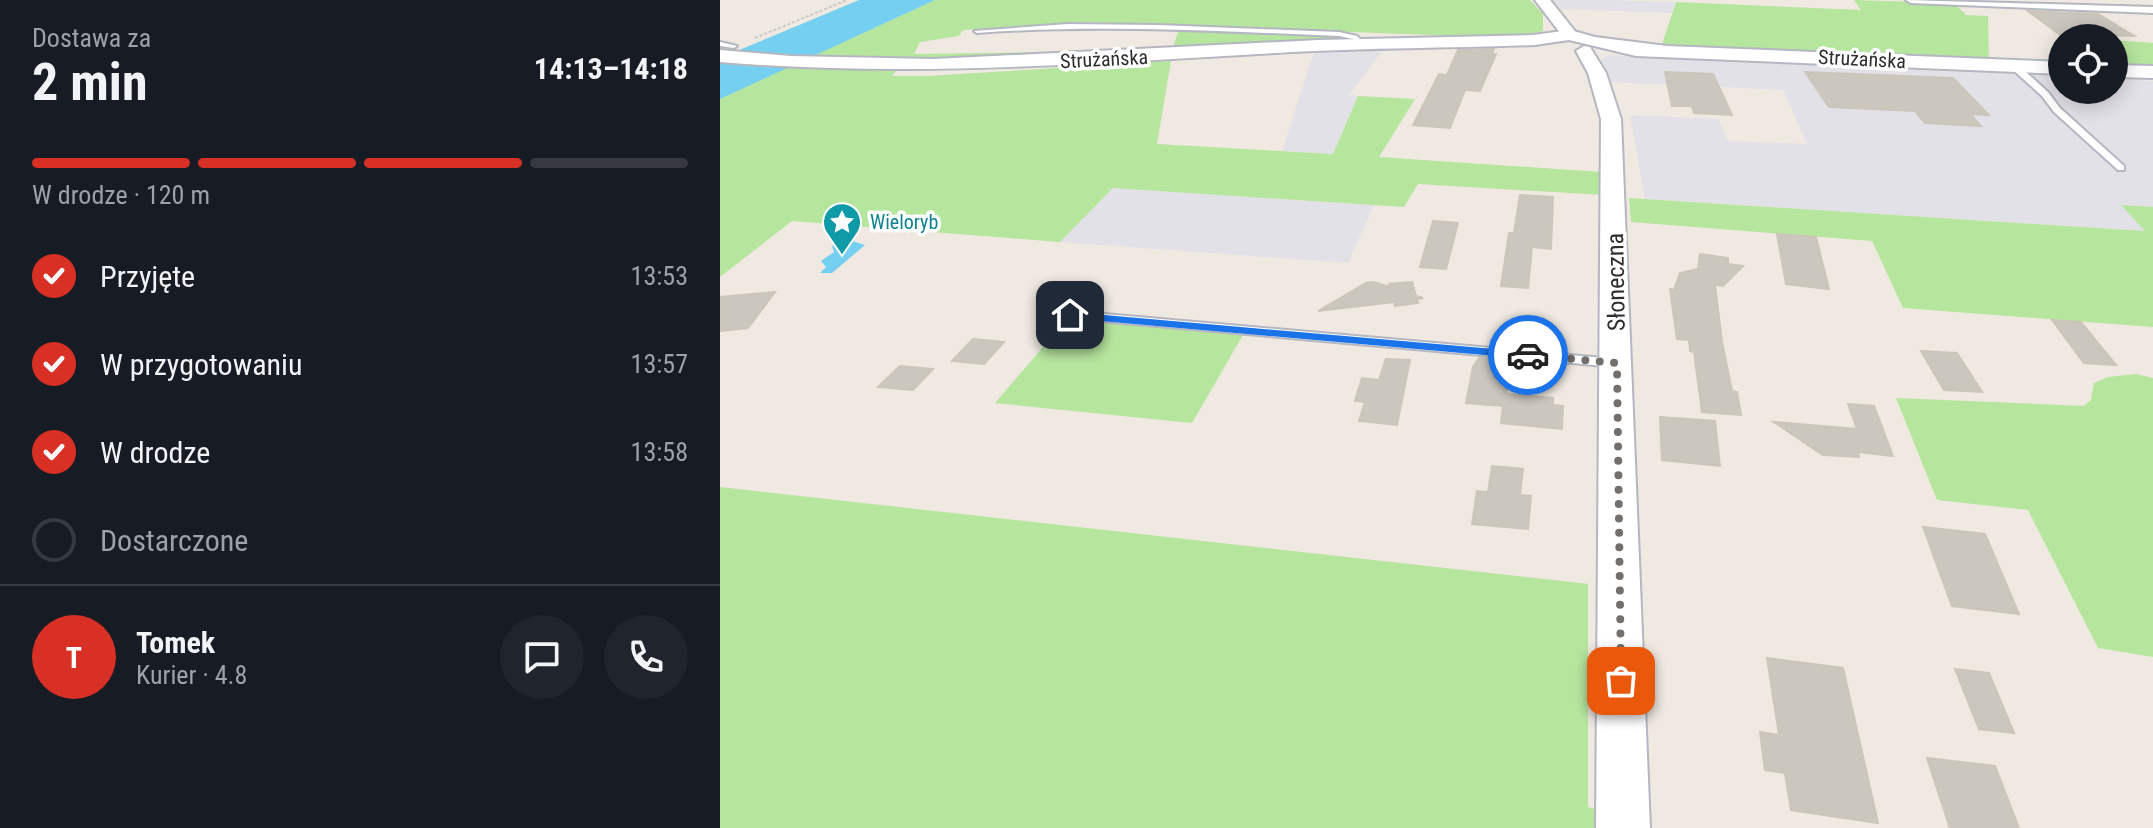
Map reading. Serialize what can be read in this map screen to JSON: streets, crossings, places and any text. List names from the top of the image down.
{
  "streets": {
    "main road": ["Strużańska"],
    "street": ["Słoneczna"]
  },
  "crossings": [
    ["Strużańska", "Słoneczna"]
  ],
  "places": {
    "place": ["Wieloryb"]
  },
  "page": {
    "heading": ["2 min", "Dostawa za", "14:13–14:18"],
    "panel": ["Tomek", "Kurier · 4.8"],
    "bar": "W drodze · 120 m",
    "list": [
      ["Przyjęte", "13:53"],
      ["W przygotowaniu", "13:57"],
      ["W drodze", "13:58"],
      "Dostarczone"
    ],
    "round": "T"
  }
}
